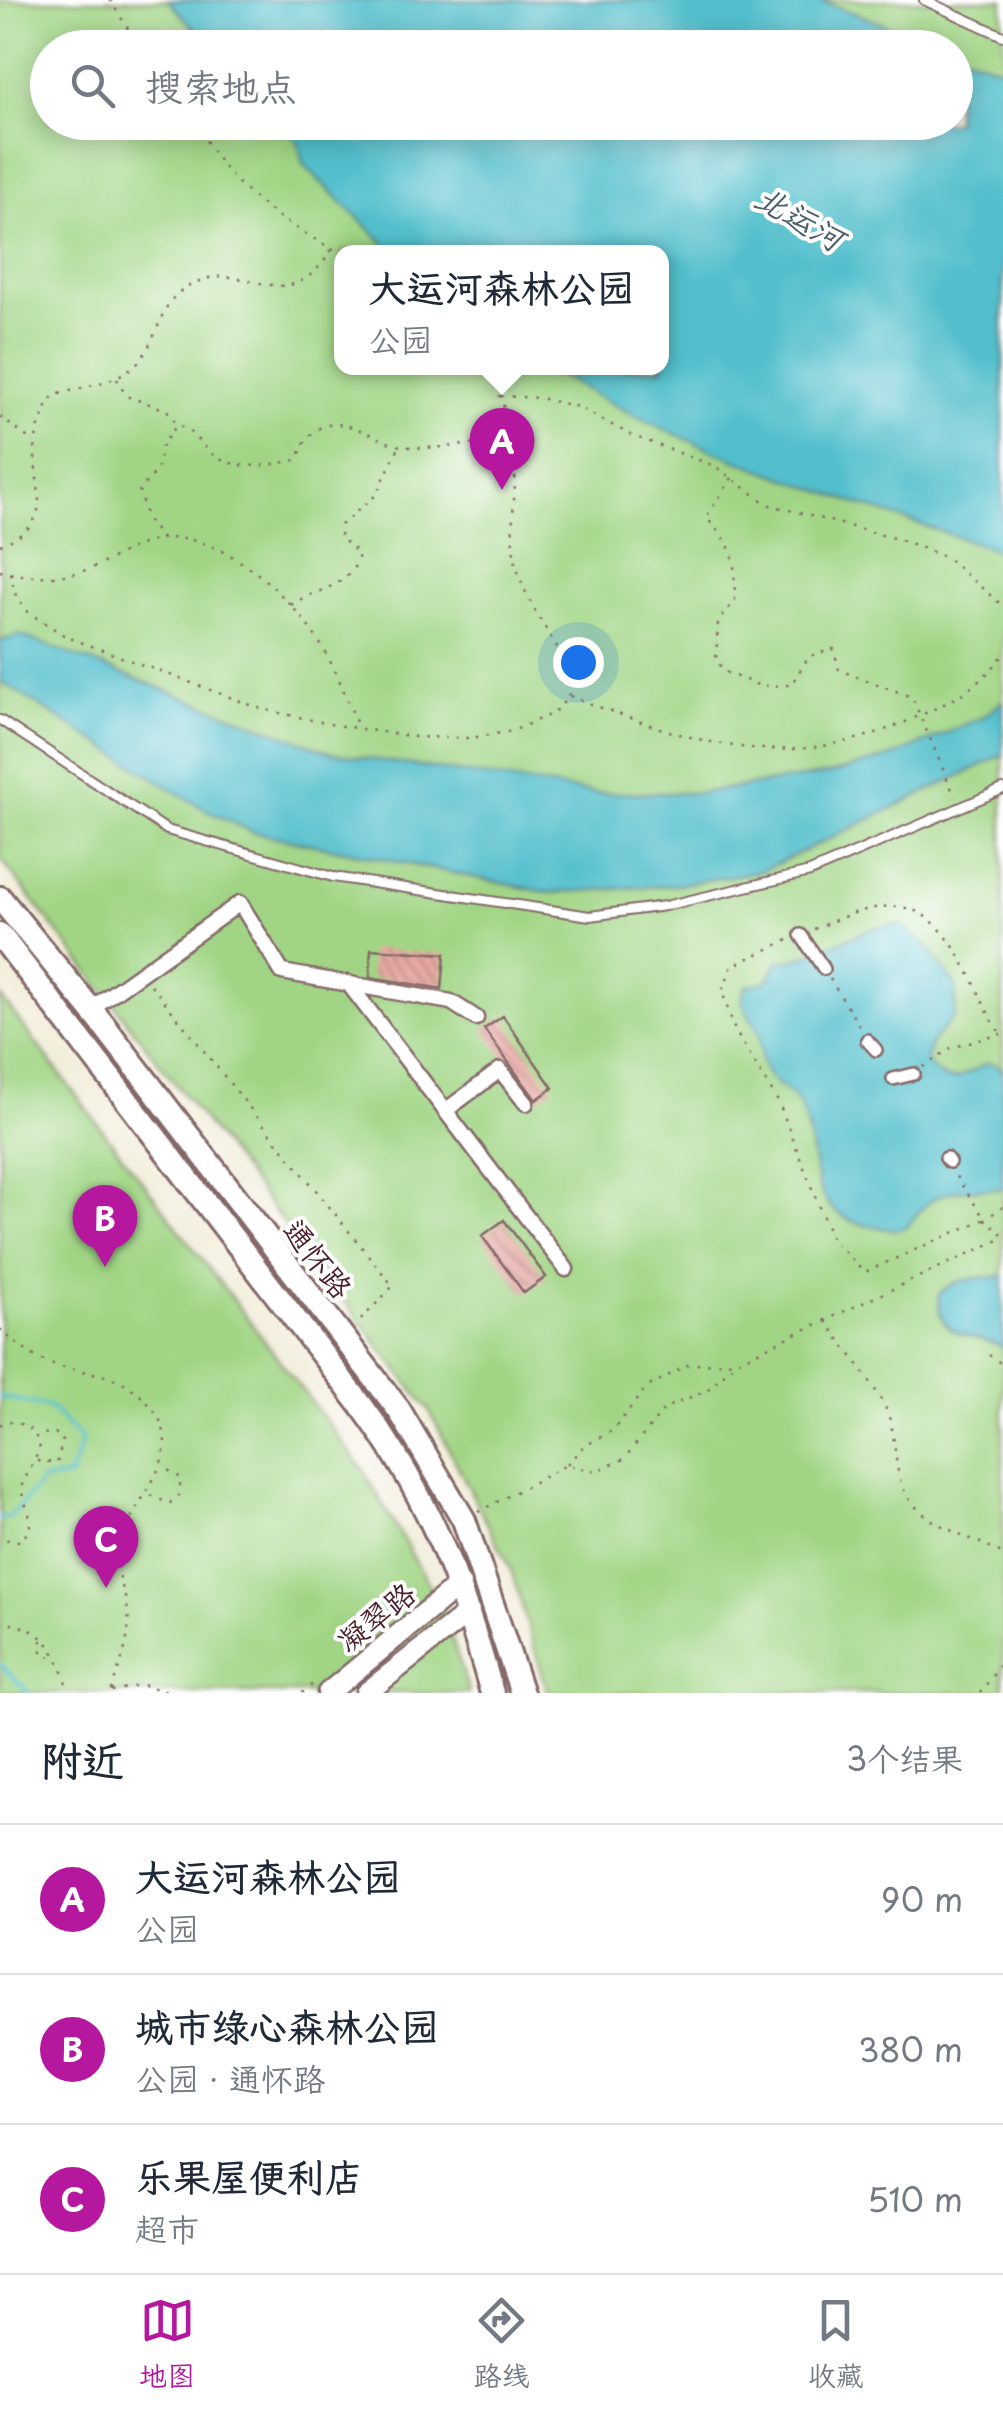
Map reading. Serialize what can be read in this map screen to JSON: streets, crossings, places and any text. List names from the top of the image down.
{
  "streets": {
    "main road": ["通怀路", "凝翠路"]
  },
  "crossings": [
    ["通怀路", "凝翠路"]
  ],
  "water": ["北运河"],
  "page": {
    "search": "搜索地点",
    "popup": ["大运河森林公园", "公园"],
    "pins": ["A", "B", "C"],
    "heading": ["附近", "3个结果"],
    "list": [
      {
        "mark": "A",
        "name": "大运河森林公园",
        "note": "公园",
        "value": "90 m"
      },
      {
        "mark": "B",
        "name": "城市绿心森林公园",
        "note": "公园 · 通怀路",
        "value": "380 m"
      },
      {
        "mark": "C",
        "name": "乐果屋便利店",
        "note": "超市",
        "value": "510 m"
      }
    ],
    "nav": ["地图", "路线", "收藏"]
  }
}
